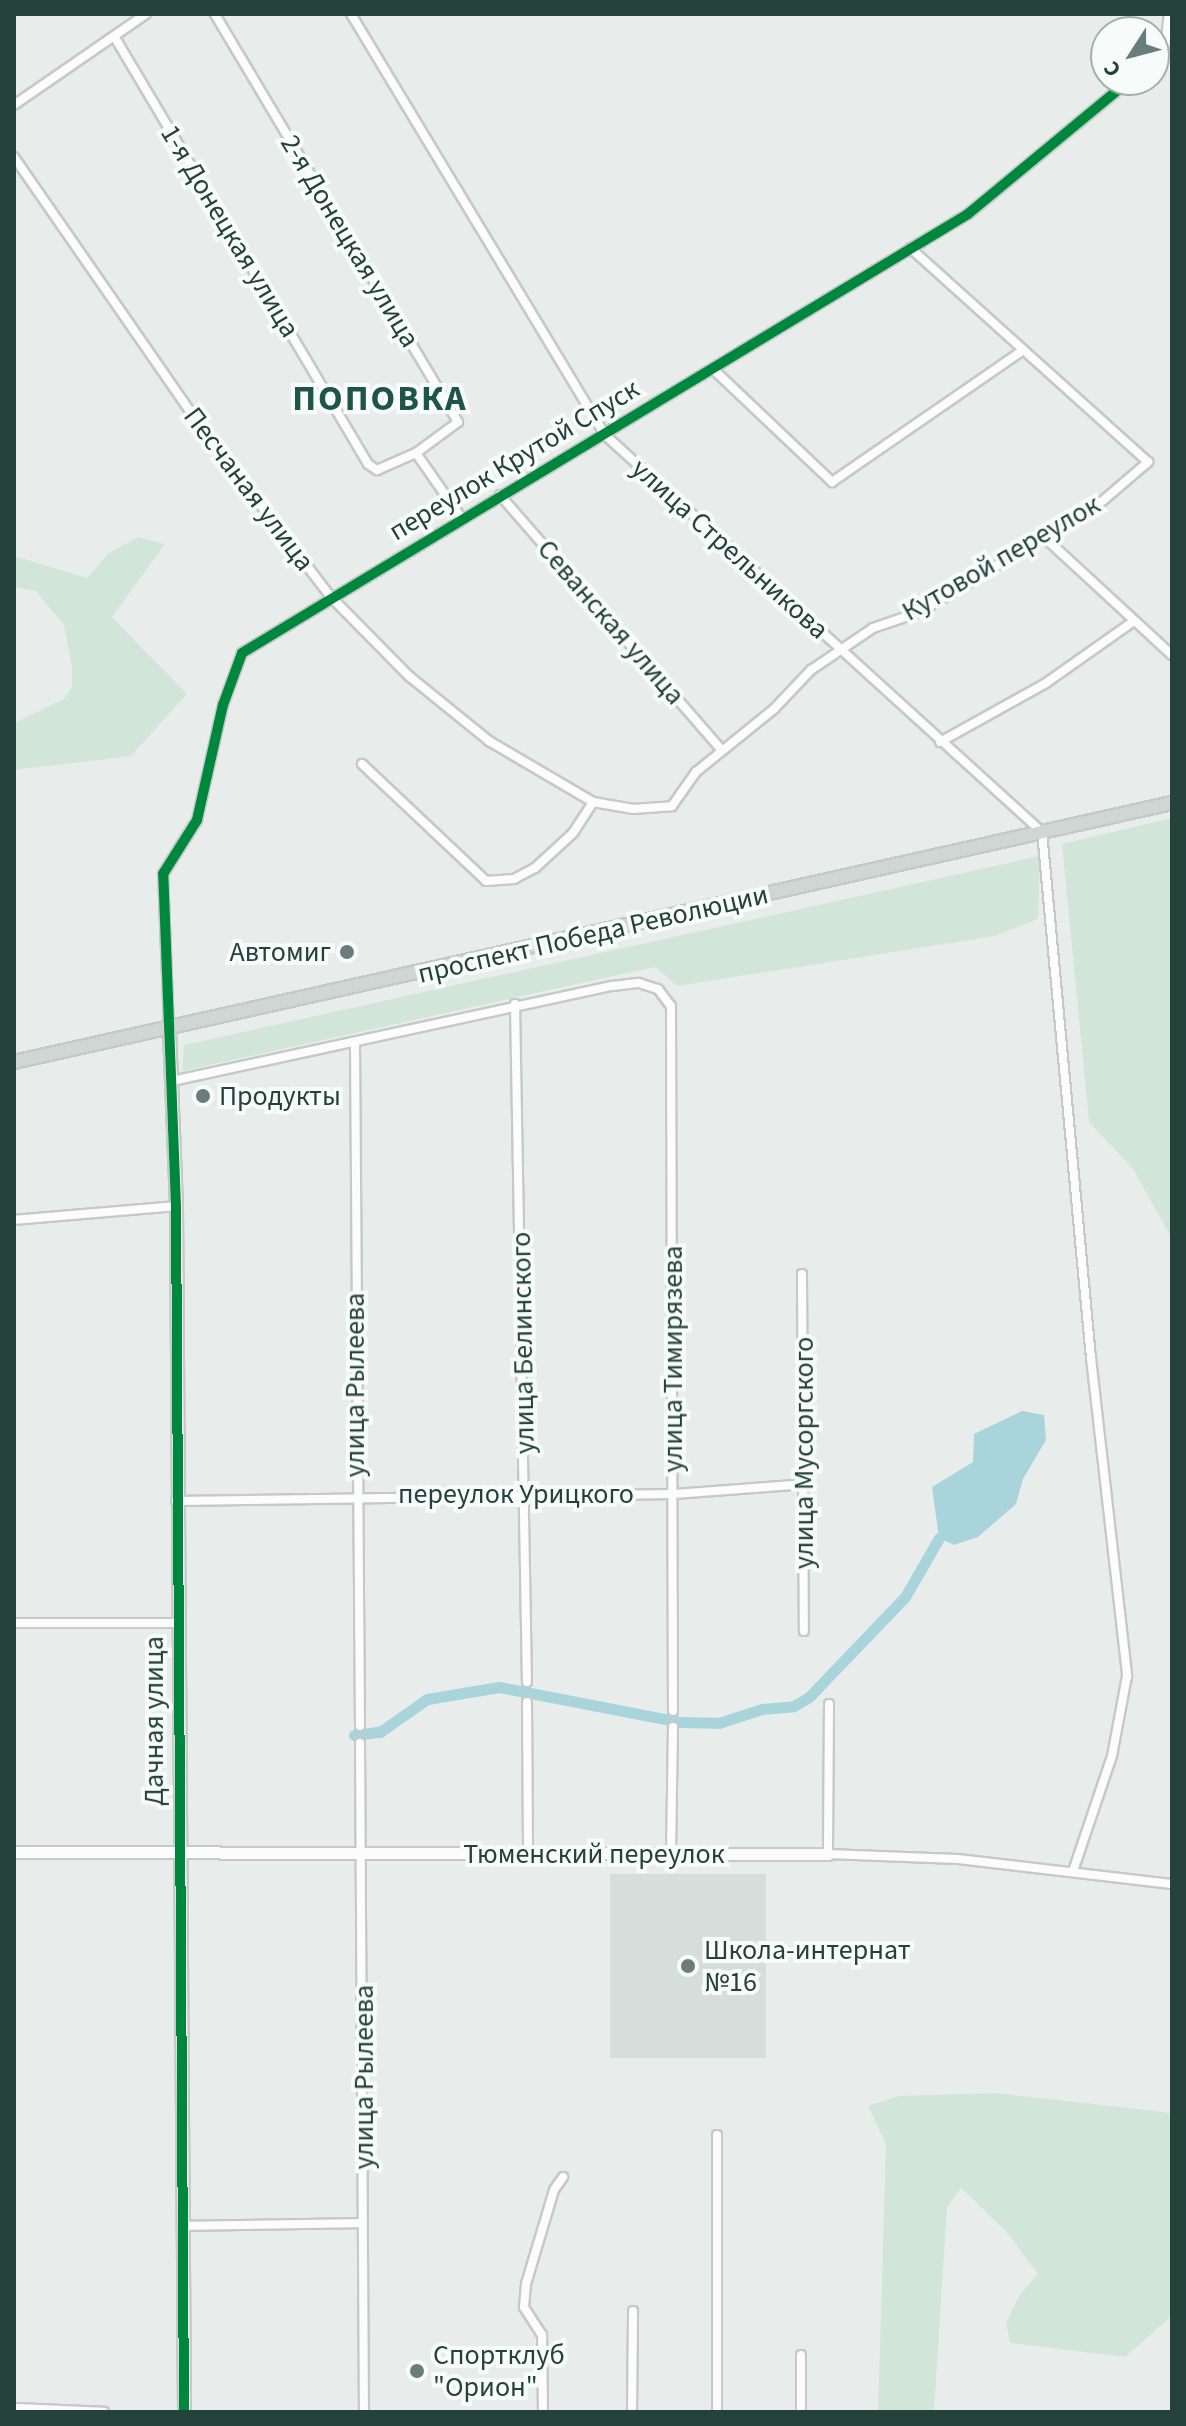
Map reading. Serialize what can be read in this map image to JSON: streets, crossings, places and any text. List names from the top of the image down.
{
  "streets": {
    "main road": ["проспект Победа Революции"],
    "street": [
      "1-я Донецкая улица",
      "2-я Донецкая улица",
      "переулок Крутой Спуск",
      "Песчаная улица",
      "улица Стрельникова",
      "Кутовой переулок",
      "Севанская улица",
      "улица Белинского",
      "улица Тимирязева",
      "улица Рылеева",
      "улица Мусоргского",
      "переулок Урицкого",
      "Дачная улица",
      "Тюменский переулок"
    ]
  },
  "crossings": [
    ["1-я Донецкая улица", "2-я Донецкая улица"],
    ["переулок Крутой Спуск", "Песчаная улица"],
    ["переулок Крутой Спуск", "улица Стрельникова"],
    ["переулок Крутой Спуск", "Севанская улица"],
    ["переулок Крутой Спуск", "проспект Победа Революции"],
    ["переулок Крутой Спуск", "Дачная улица"],
    ["Песчаная улица", "Кутовой переулок"],
    ["улица Стрельникова", "Кутовой переулок"],
    ["улица Стрельникова", "проспект Победа Революции"],
    ["Кутовой переулок", "Севанская улица"],
    ["проспект Победа Революции", "Дачная улица"],
    ["улица Белинского", "улица Тимирязева"],
    ["улица Белинского", "переулок Урицкого"],
    ["улица Тимирязева", "переулок Урицкого"],
    ["улица Рылеева", "переулок Урицкого"],
    ["улица Рылеева", "Тюменский переулок"],
    ["улица Мусоргского", "переулок Урицкого"],
    ["переулок Урицкого", "Дачная улица"],
    ["Дачная улица", "Тюменский переулок"]
  ],
  "districts": ["ПОПОВКА"],
  "places": [
    "Автомиг",
    "Продукты",
    "Школа-интернат №16",
    "Спортклуб \"Орион\""
  ],
  "north": "bottom left"
}
